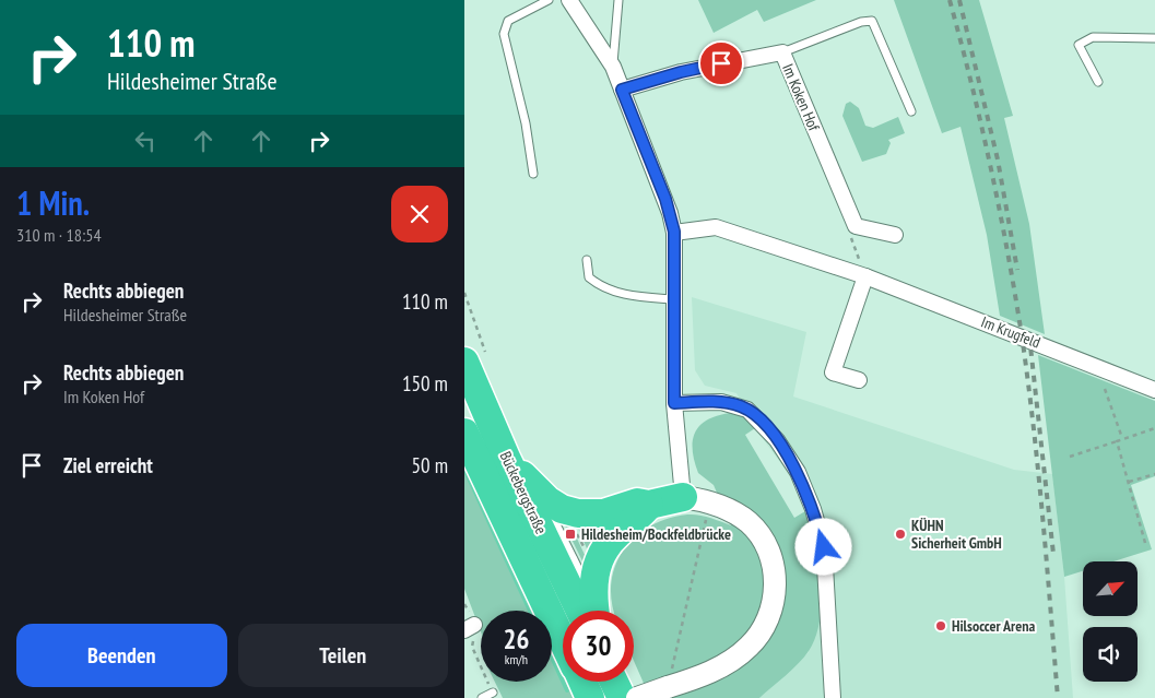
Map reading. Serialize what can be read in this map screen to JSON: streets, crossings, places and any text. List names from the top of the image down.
{
  "streets": {
    "highway": ["Bückebergstraße"],
    "street": ["Im Koken Hof", "Im Krugfeld"]
  },
  "places": {
    "transit": ["Hildesheim/Bockfeldbrücke"],
    "other": ["KÜHN Sicherheit GmbH", "Hilsoccer Arena"]
  },
  "north": "top right",
  "page": {
    "turn": ["110 m", "Hildesheimer Straße"],
    "heading": ["1 Min.", "310 m · 18:54"],
    "list": [
      {
        "name": "Rechts abbiegen",
        "note": "Hildesheimer Straße",
        "value": "110 m"
      },
      {
        "name": "Rechts abbiegen",
        "note": "Im Koken Hof",
        "value": "150 m"
      },
      {
        "name": "Ziel erreicht",
        "value": "50 m"
      }
    ],
    "speed": "26 km/h",
    "limit": "30",
    "buttons": ["Beenden", "Teilen"]
  }
}
